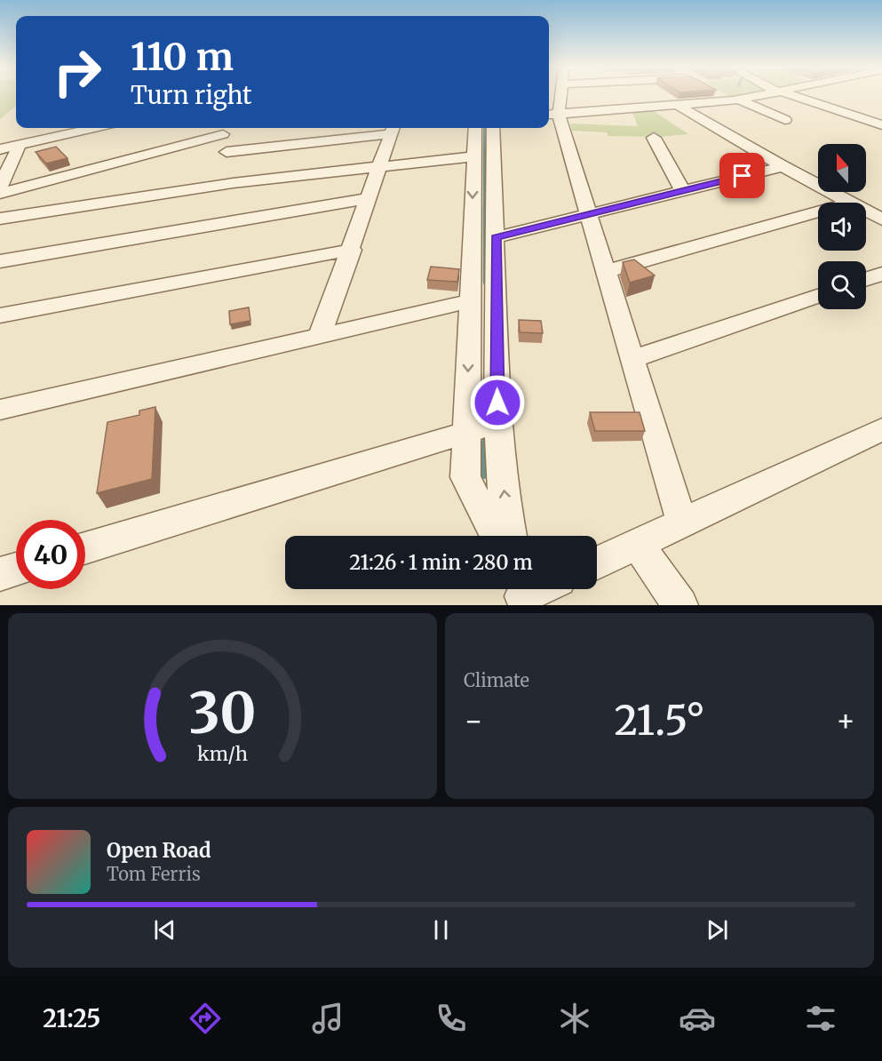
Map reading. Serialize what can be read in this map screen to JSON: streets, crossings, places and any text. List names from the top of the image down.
{
  "north": "top",
  "page": {
    "turn": ["110 m", "Turn right"],
    "limit": "40",
    "trip": "21:26 · 1 min · 280 m",
    "tile": "Climate",
    "heat": ["−", "21.5°", "+"],
    "song": ["Open Road", "Tom Ferris"],
    "tabs": "21:25",
    "gauge": ["30", "km/h"]
  }
}
